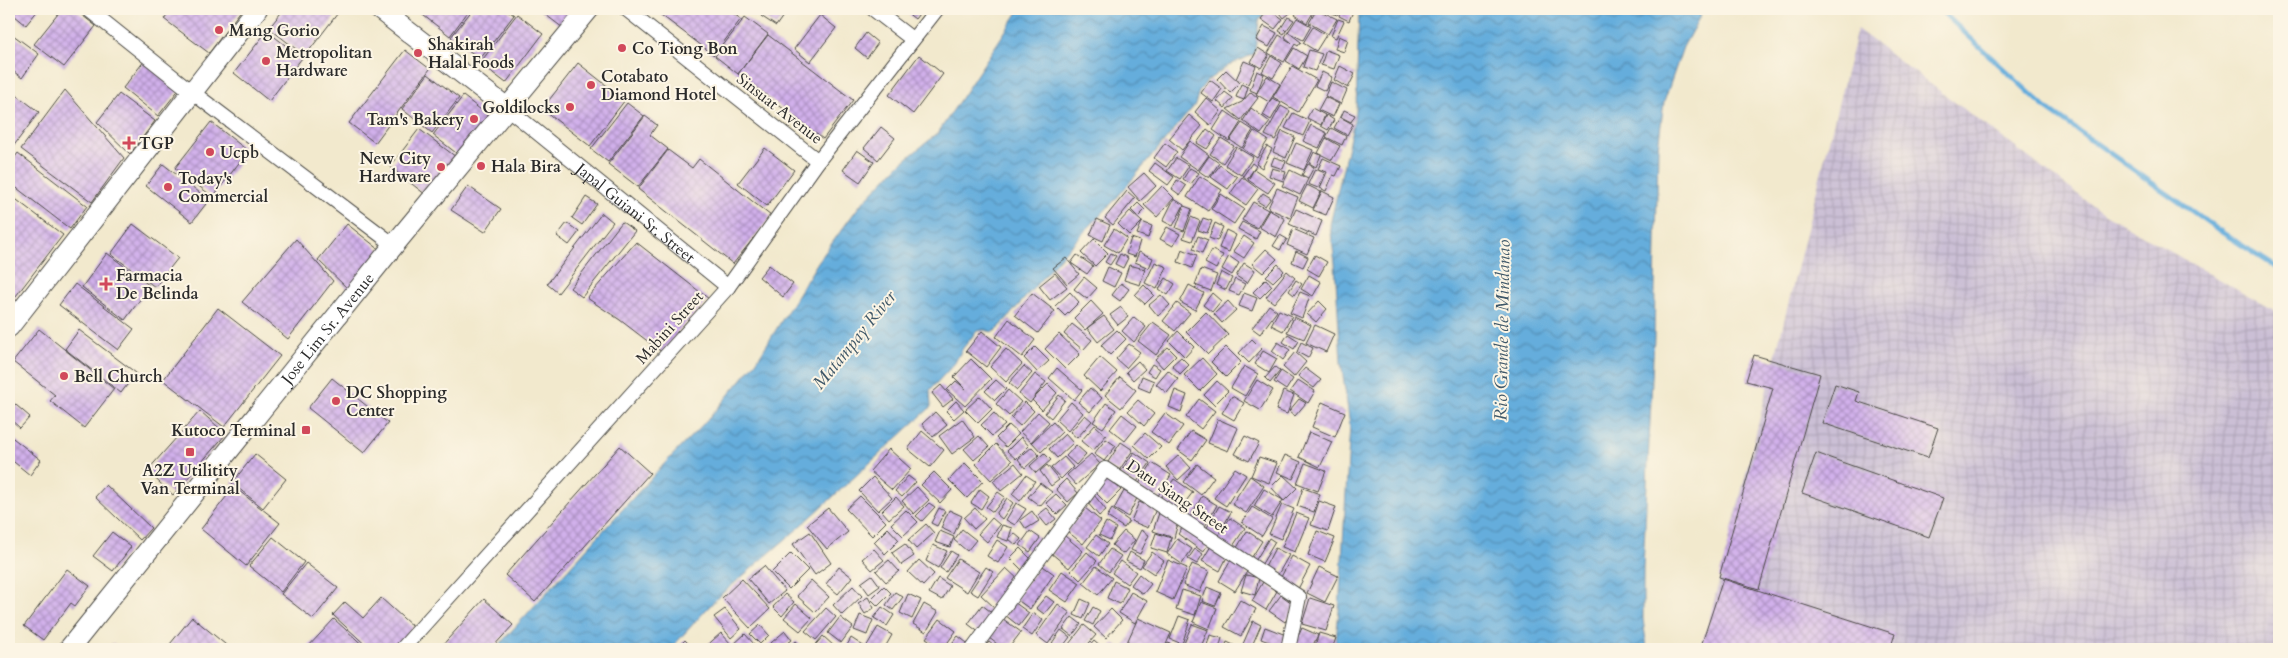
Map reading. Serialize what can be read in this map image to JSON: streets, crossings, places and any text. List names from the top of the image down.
{
  "streets": {
    "main road": ["Japal Guiani Sr. Street", "Jose Lim Sr. Avenue"],
    "street": ["Sinsuat Avenue", "Mabini Street", "Datu Siang Street"]
  },
  "crossings": [
    ["Sinsuat Avenue", "Mabini Street"],
    ["Japal Guiani Sr. Street", "Mabini Street"],
    ["Japal Guiani Sr. Street", "Jose Lim Sr. Avenue"]
  ],
  "water": ["Rio Grande de Mindanao", "Matampay River"],
  "places": {
    "other": [
      "Mang Gorio",
      "Co Tiong Bon",
      "Shakirah Halal Foods",
      "Metropolitan Hardware",
      "Cotabato Diamond Hotel",
      "Goldilocks",
      "Tam's Bakery",
      "Ucpb",
      "Hala Bira",
      "New City Hardware",
      "Today's Commercial",
      "Bell Church",
      "DC Shopping Center"
    ],
    "health": ["TGP", "Farmacia De Belinda"],
    "transit": ["Kutoco Terminal", "A2Z Utilitity Van Terminal"]
  }
}
